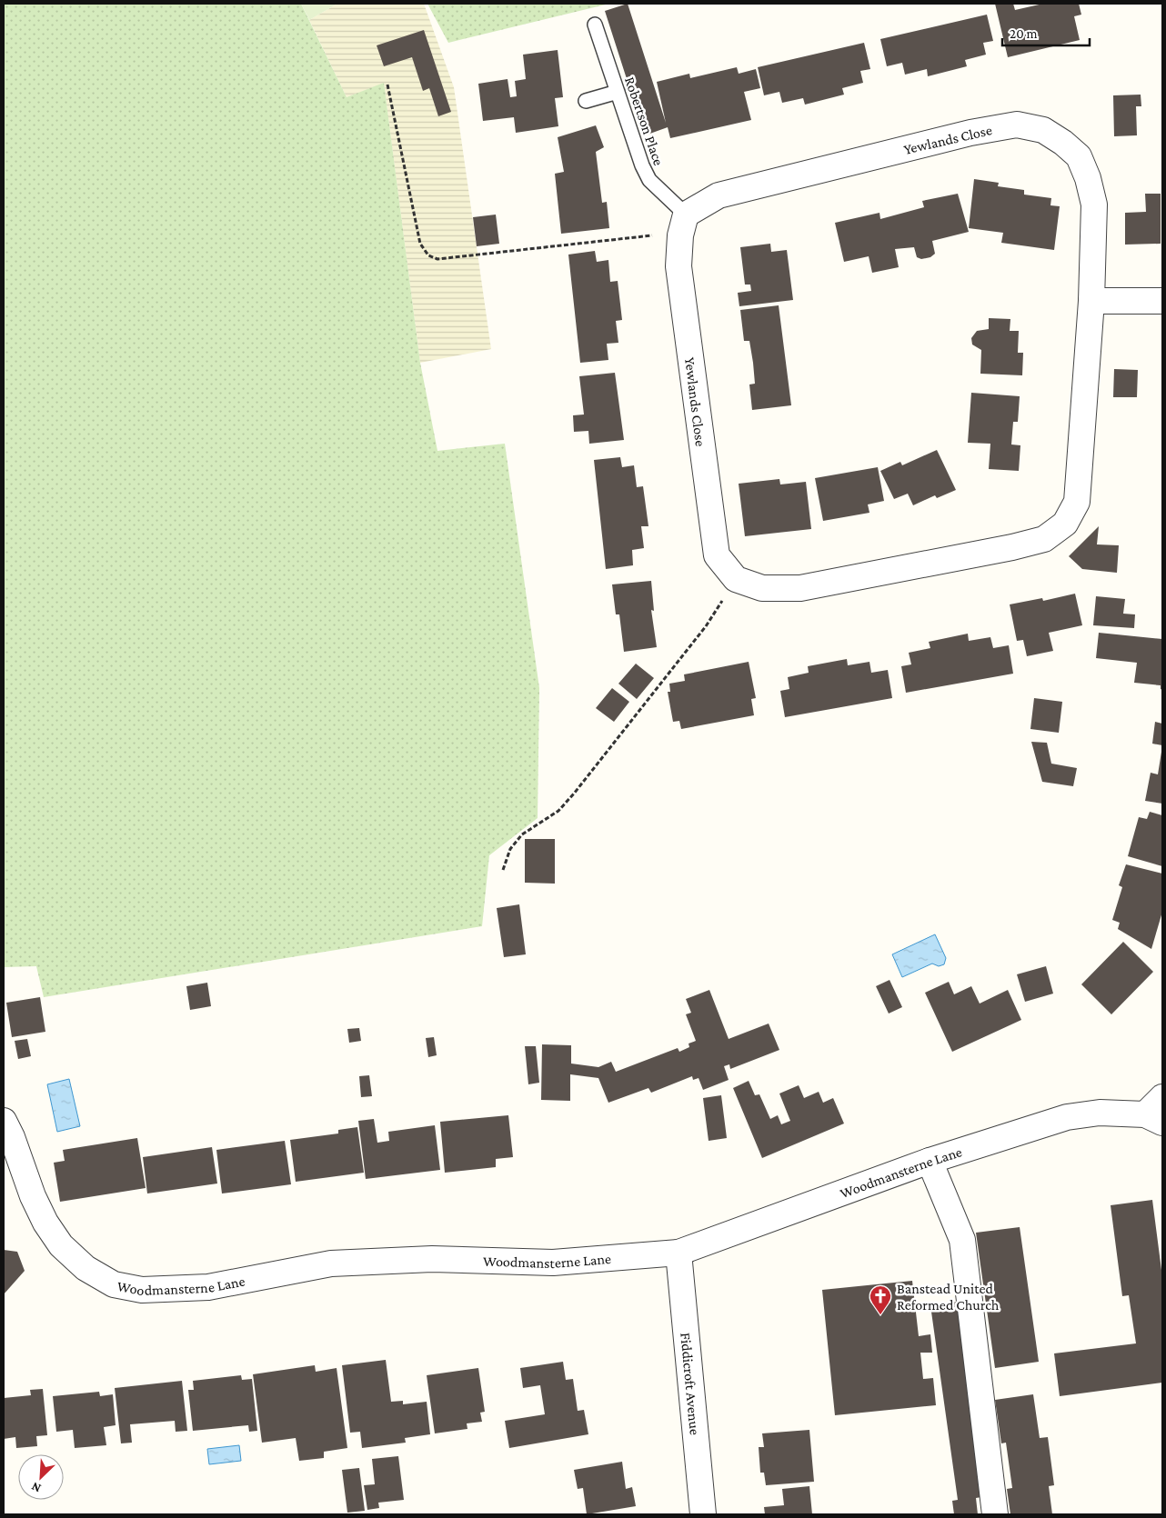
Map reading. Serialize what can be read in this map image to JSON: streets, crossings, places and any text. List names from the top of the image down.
{
  "streets": {
    "street": ["Yewlands Close", "Woodmansterne Lane", "Fiddicroft Avenue"],
    "lane": ["Robertson Place"]
  },
  "crossings": [
    ["Robertson Place", "Yewlands Close"],
    ["Woodmansterne Lane", "Fiddicroft Avenue"]
  ],
  "places": {
    "church": ["Banstead United Reformed Church"]
  },
  "scale_bar": "20 m",
  "north": "bottom left"
}
